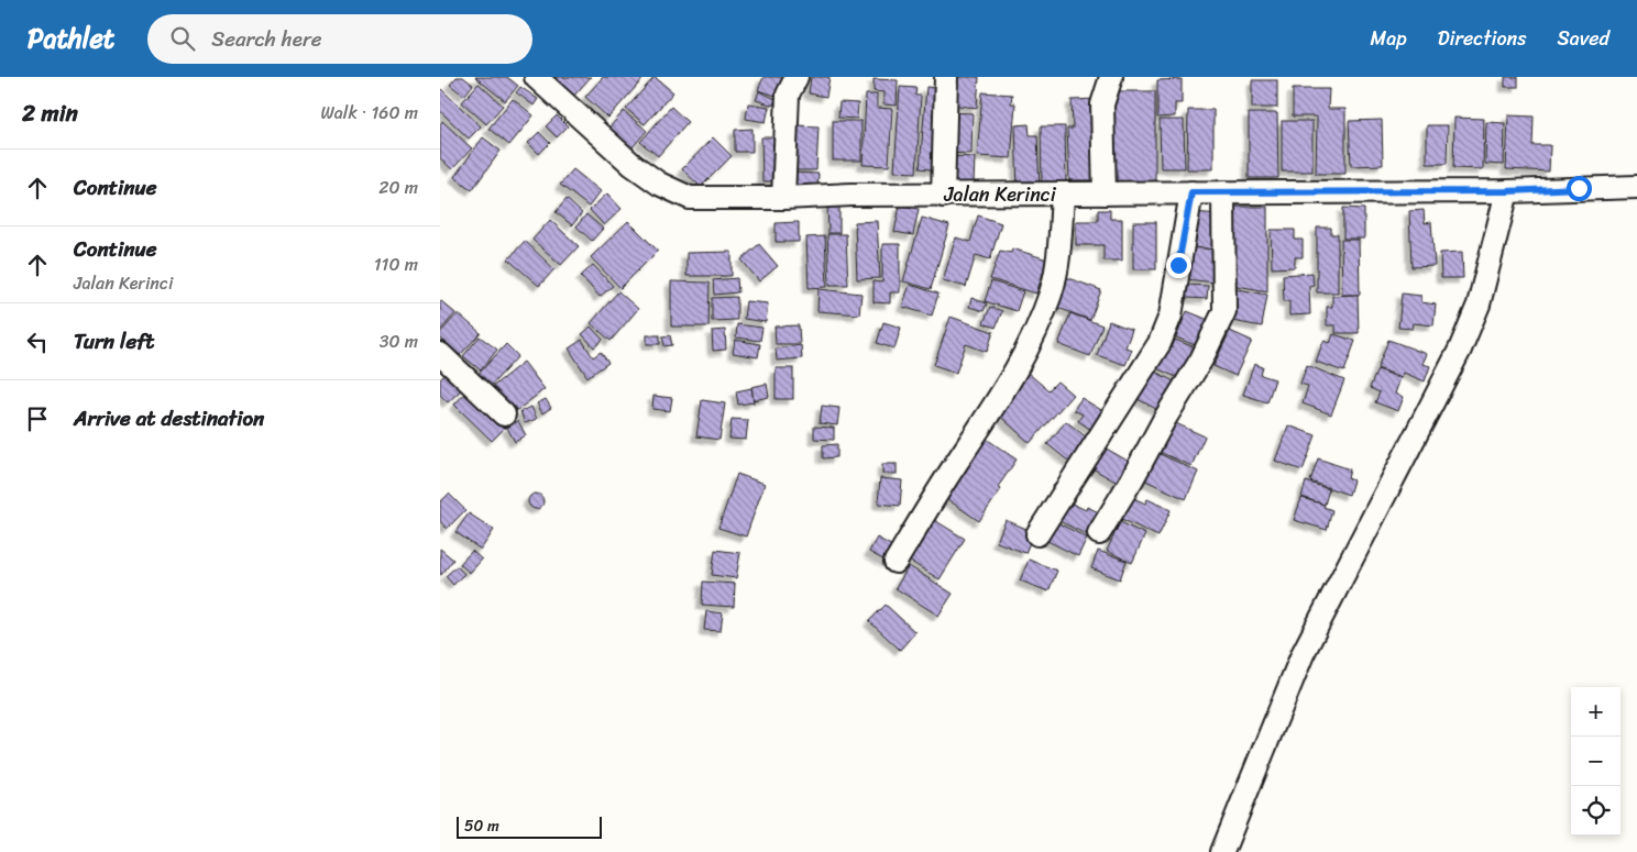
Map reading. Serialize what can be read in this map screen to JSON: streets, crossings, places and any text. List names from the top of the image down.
{
  "streets": {
    "street": ["Jalan Kerinci"]
  },
  "scale_bar": "50 m",
  "page": {
    "header": "Pathlet",
    "search": "Search here",
    "nav": ["Map", "Directions", "Saved"],
    "heading": ["2 min", "Walk · 160 m"],
    "list": [
      ["Continue", "20 m"],
      ["Continue", "Jalan Kerinci", "110 m"],
      ["Turn left", "30 m"],
      "Arrive at destination"
    ],
    "map_buttons": ["+", "−"],
    "scale": "50 m"
  }
}
